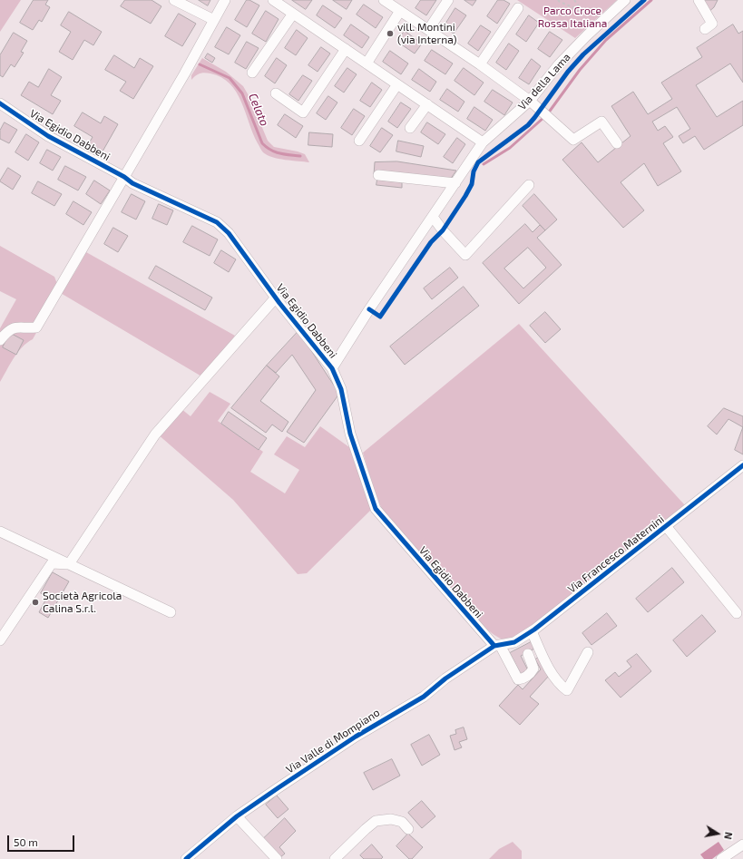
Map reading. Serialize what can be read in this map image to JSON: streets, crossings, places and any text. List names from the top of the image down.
{
  "streets": {
    "street": [
      "Via della Lama",
      "Via Egidio Dabbeni",
      "Via Francesco Maternini",
      "Via Valle di Mompiano"
    ]
  },
  "crossings": [
    ["Via della Lama", "Via Egidio Dabbeni"],
    ["Via Egidio Dabbeni", "Via Francesco Maternini"],
    ["Via Egidio Dabbeni", "Via Valle di Mompiano"],
    ["Via Francesco Maternini", "Via Valle di Mompiano"]
  ],
  "water": ["Celato"],
  "parks": ["Parco Croce Rossa Italiana"],
  "places": ["vill. Montini (via Interna)", "Società Agricola Calina S.r.l."],
  "scale_bar": "50 m",
  "north": "right"
}
